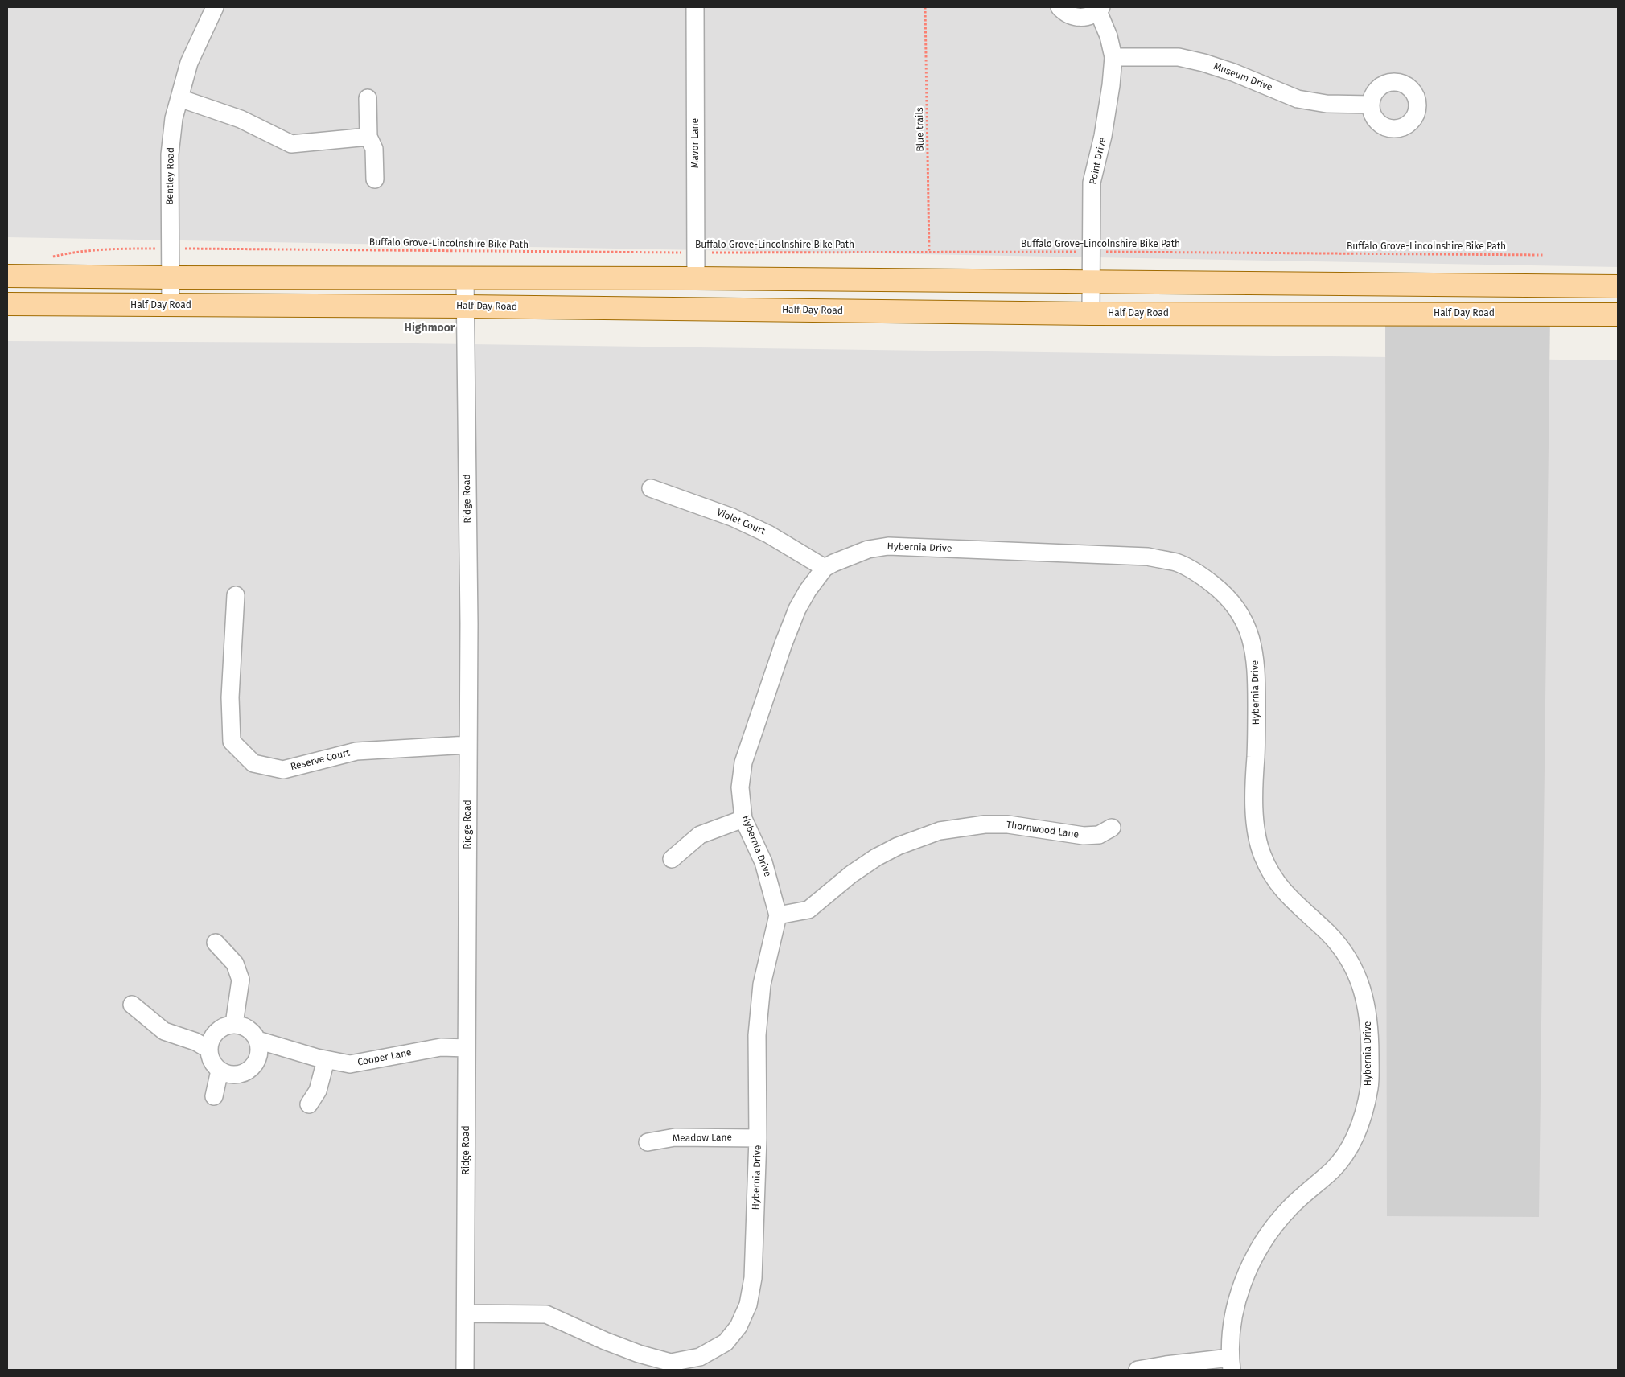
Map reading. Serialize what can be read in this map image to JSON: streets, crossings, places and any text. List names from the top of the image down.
{
  "streets": {
    "main road": ["Half Day Road"],
    "street": [
      "Museum Drive",
      "Mavor Lane",
      "Point Drive",
      "Bentley Road",
      "Ridge Road",
      "Violet Court",
      "Hybernia Drive",
      "Reserve Court",
      "Thornwood Lane",
      "Cooper Lane",
      "Meadow Lane"
    ],
    "path": ["Blue trails", "Buffalo Grove-Lincolnshire Bike Path"]
  },
  "crossings": [
    ["Museum Drive", "Point Drive"],
    ["Blue trails", "Buffalo Grove-Lincolnshire Bike Path"],
    ["Mavor Lane", "Buffalo Grove-Lincolnshire Bike Path"],
    ["Point Drive", "Buffalo Grove-Lincolnshire Bike Path"],
    ["Point Drive", "Half Day Road"],
    ["Bentley Road", "Buffalo Grove-Lincolnshire Bike Path"],
    ["Bentley Road", "Half Day Road"],
    ["Half Day Road", "Ridge Road"],
    ["Ridge Road", "Hybernia Drive"],
    ["Ridge Road", "Reserve Court"],
    ["Ridge Road", "Cooper Lane"],
    ["Violet Court", "Hybernia Drive"],
    ["Hybernia Drive", "Thornwood Lane"],
    ["Hybernia Drive", "Meadow Lane"]
  ],
  "districts": ["Highmoor"]
}
